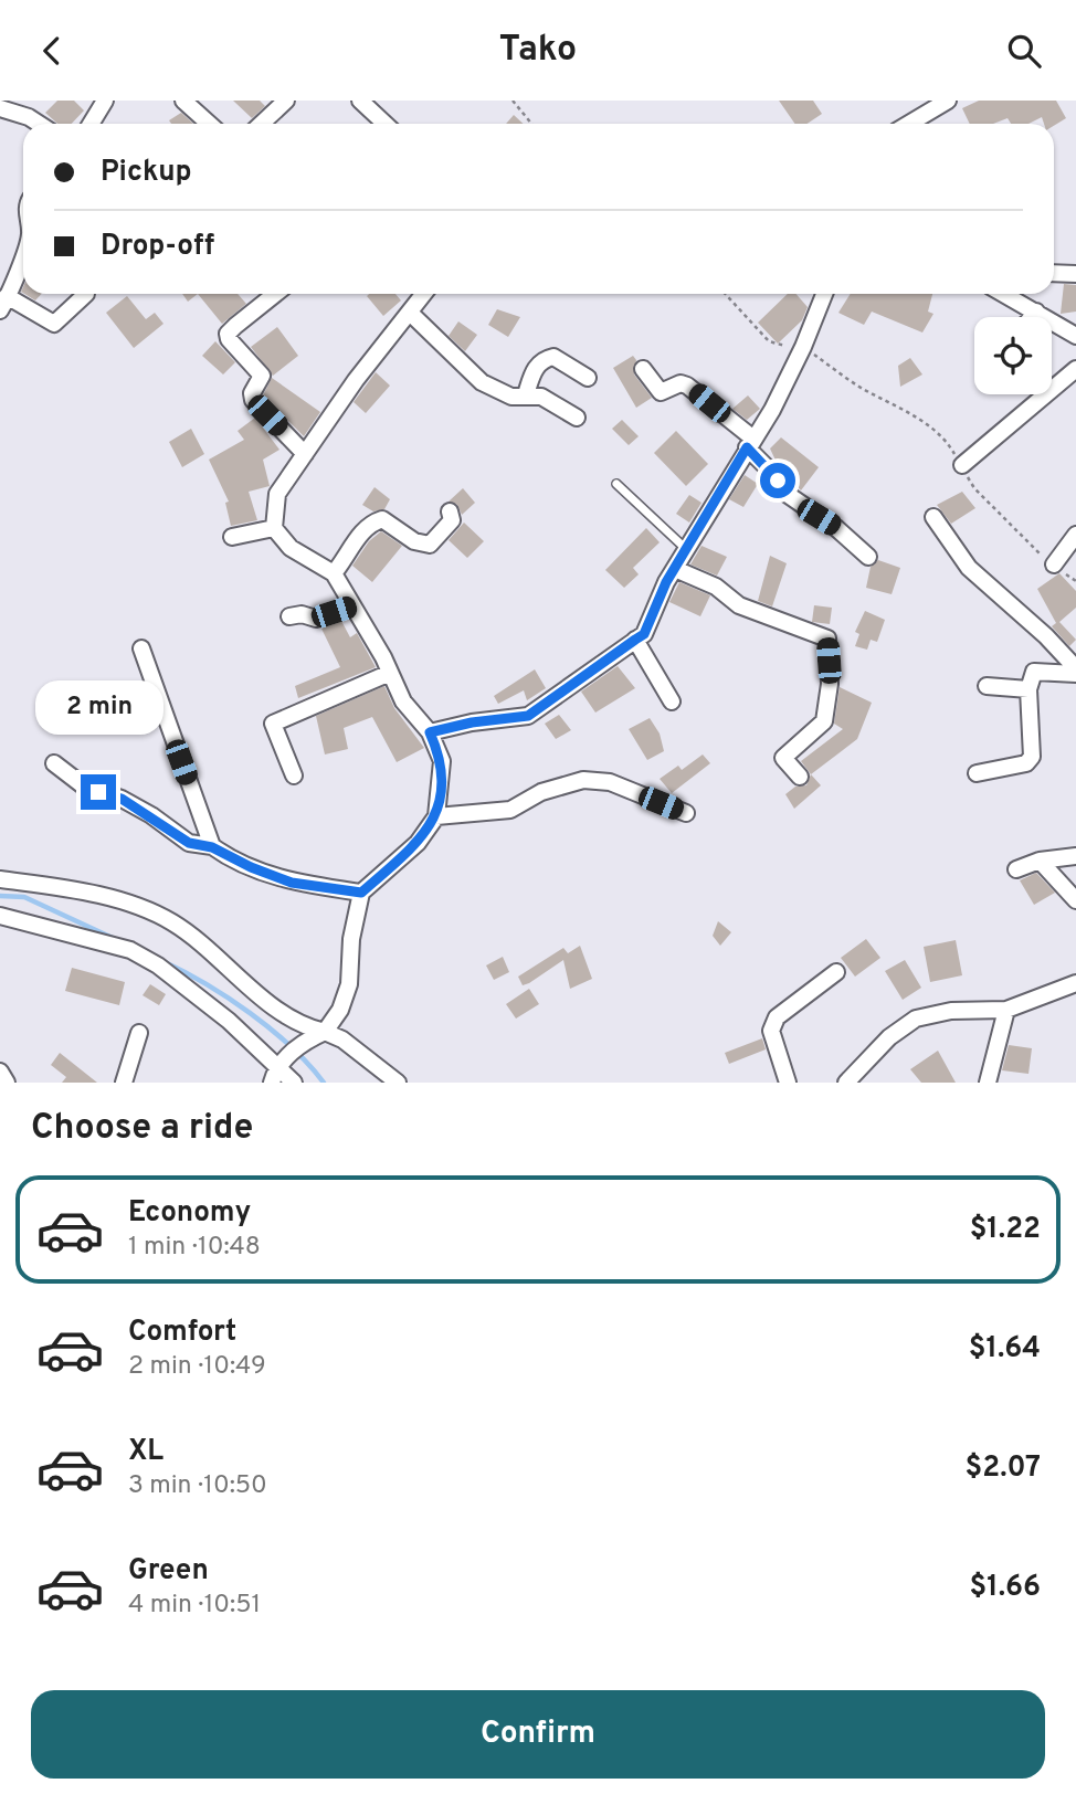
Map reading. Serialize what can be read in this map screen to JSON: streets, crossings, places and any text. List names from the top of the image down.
{
  "page": {
    "header": "Tako",
    "banner": ["Pickup", "Drop-off"],
    "bubble": "2 min",
    "heading": "Choose a ride",
    "list": [
      {
        "name": "Economy",
        "note": "1 min · 10:48",
        "value": "$1.22"
      },
      {
        "name": "Comfort",
        "note": "2 min · 10:49",
        "value": "$1.64"
      },
      {
        "name": "XL",
        "note": "3 min · 10:50",
        "value": "$2.07"
      },
      {
        "name": "Green",
        "note": "4 min · 10:51",
        "value": "$1.66"
      }
    ],
    "buttons": "Confirm"
  }
}
